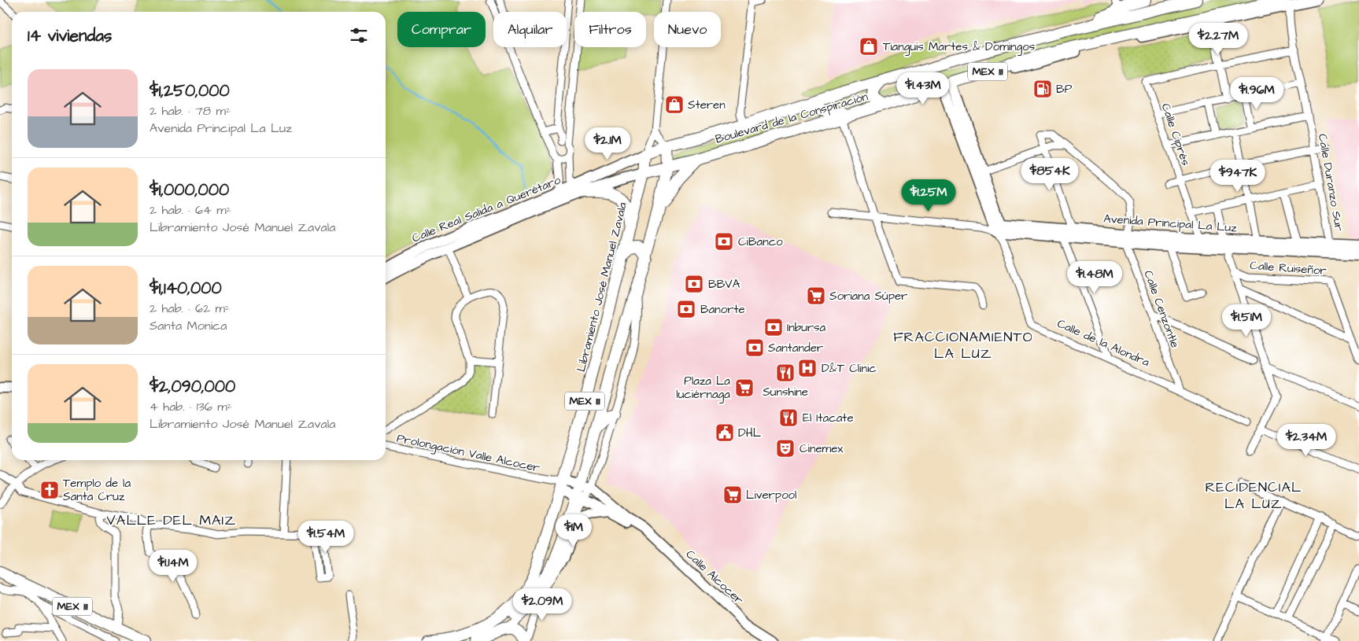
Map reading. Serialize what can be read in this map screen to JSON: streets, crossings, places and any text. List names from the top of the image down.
{
  "streets": {
    "main road": ["MEX 111", "Boulevard de la Conspiración", "Libramiento José Manuel Zavala"],
    "street": [
      "Calle Ciprés",
      "Calle Duranzo Sur",
      "Calle Real Salida a Querétaro",
      "Avenida Principal La Luz",
      "Calle Ruiseñor",
      "Calle Cenzontle",
      "Calle de la Alondra",
      "Prolongación Valle Alcocer",
      "Calle Alcocer"
    ]
  },
  "crossings": [
    ["MEX 111", "Boulevard de la Conspiración"],
    ["MEX 111", "Calle Real Salida a Querétaro"],
    ["MEX 111", "Libramiento José Manuel Zavala"],
    ["MEX 111", "Calle Alcocer"],
    ["Boulevard de la Conspiración", "Calle Duranzo Sur"],
    ["Calle Ciprés", "Avenida Principal La Luz"],
    ["Calle Duranzo Sur", "Avenida Principal La Luz"],
    ["Calle Real Salida a Querétaro", "Libramiento José Manuel Zavala"],
    ["Avenida Principal La Luz", "Calle Cenzontle"],
    ["Avenida Principal La Luz", "Calle de la Alondra"],
    ["Libramiento José Manuel Zavala", "Prolongación Valle Alcocer"],
    ["Libramiento José Manuel Zavala", "Calle Alcocer"],
    ["Calle Cenzontle", "Calle de la Alondra"],
    ["Prolongación Valle Alcocer", "Calle Alcocer"]
  ],
  "districts": ["FRACCIONAMIENTO LA LUZ", "RECIDENCIAL LA LUZ", "VALLE DEL MAIZ"],
  "places": {
    "shop": ["Tianguis Martes & Domingos", "Steren"],
    "fuel station": ["BP"],
    "bank": [
      "CiBanco",
      "BBVA",
      "Banorte",
      "Inbursa",
      "Santander"
    ],
    "supermarket": ["Soriana Súper", "Plaza La luciérnaga", "Liverpool"],
    "hospital": ["D&T Clinic"],
    "restaurant": ["Sunshine", "El Itacate"],
    "public building": ["DHL"],
    "theatre": ["Cinemex"],
    "church": ["Templo de la Santa Cruz"]
  },
  "page": {
    "chip": [
      "Comprar",
      "Alquilar",
      "Filtros",
      "Nuevo"
    ],
    "heading": "14 viviendas",
    "price": [
      "$2.27M",
      "$1.43M",
      "$1.96M",
      "$2.1M",
      "$854K",
      "$947K",
      "$1.25M",
      "$1.48M",
      "$1.51M",
      "$2.34M",
      "$1M",
      "$1.54M",
      "$1.14M",
      "$2.09M"
    ],
    "list": [
      {
        "name": "$1,250,000",
        "note": "2 hab. · 78 m² · Avenida Principal La Luz"
      },
      {
        "name": "$1,000,000",
        "note": "2 hab. · 64 m² · Libramiento José Manuel Zavala"
      },
      {
        "name": "$1,140,000",
        "note": "2 hab. · 62 m² · Santa Monica"
      },
      {
        "name": "$2,090,000",
        "note": "4 hab. · 136 m² · Libramiento José Manuel Zavala"
      }
    ]
  }
}
